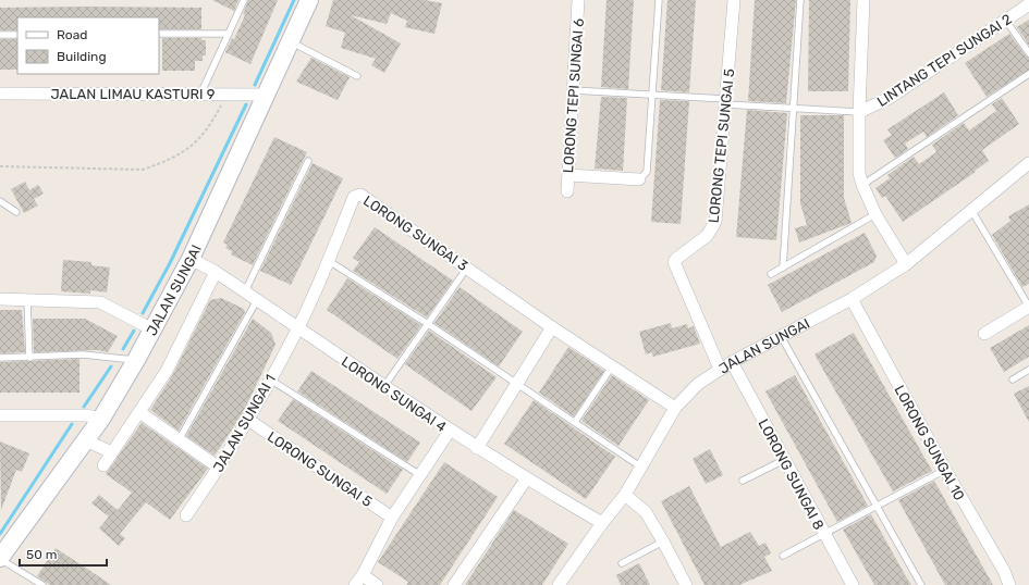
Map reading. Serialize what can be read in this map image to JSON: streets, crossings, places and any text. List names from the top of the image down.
{
  "streets": {
    "street": [
      "LINTANG TEPI SUNGAI 2",
      "JALAN LIMAU KASTURI 9",
      "LORONG TEPI SUNGAI 6",
      "LORONG TEPI SUNGAI 5",
      "LORONG SUNGAI 3",
      "JALAN SUNGAI",
      "LORONG SUNGAI 4",
      "JALAN SUNGAI 1",
      "LORONG SUNGAI 10",
      "LORONG SUNGAI 5",
      "LORONG SUNGAI 8"
    ]
  },
  "crossings": [
    ["JALAN LIMAU KASTURI 9", "JALAN SUNGAI"],
    ["LORONG TEPI SUNGAI 5", "JALAN SUNGAI"],
    ["LORONG SUNGAI 3", "JALAN SUNGAI"],
    ["LORONG SUNGAI 3", "LORONG SUNGAI 4"],
    ["LORONG SUNGAI 3", "JALAN SUNGAI 1"],
    ["JALAN SUNGAI", "LORONG SUNGAI 4"],
    ["JALAN SUNGAI", "LORONG SUNGAI 10"],
    ["JALAN SUNGAI", "LORONG SUNGAI 8"],
    ["LORONG SUNGAI 4", "JALAN SUNGAI 1"],
    ["JALAN SUNGAI 1", "LORONG SUNGAI 5"]
  ],
  "legend": ["Road", "Building"],
  "scale_bar": "50 m"
}
